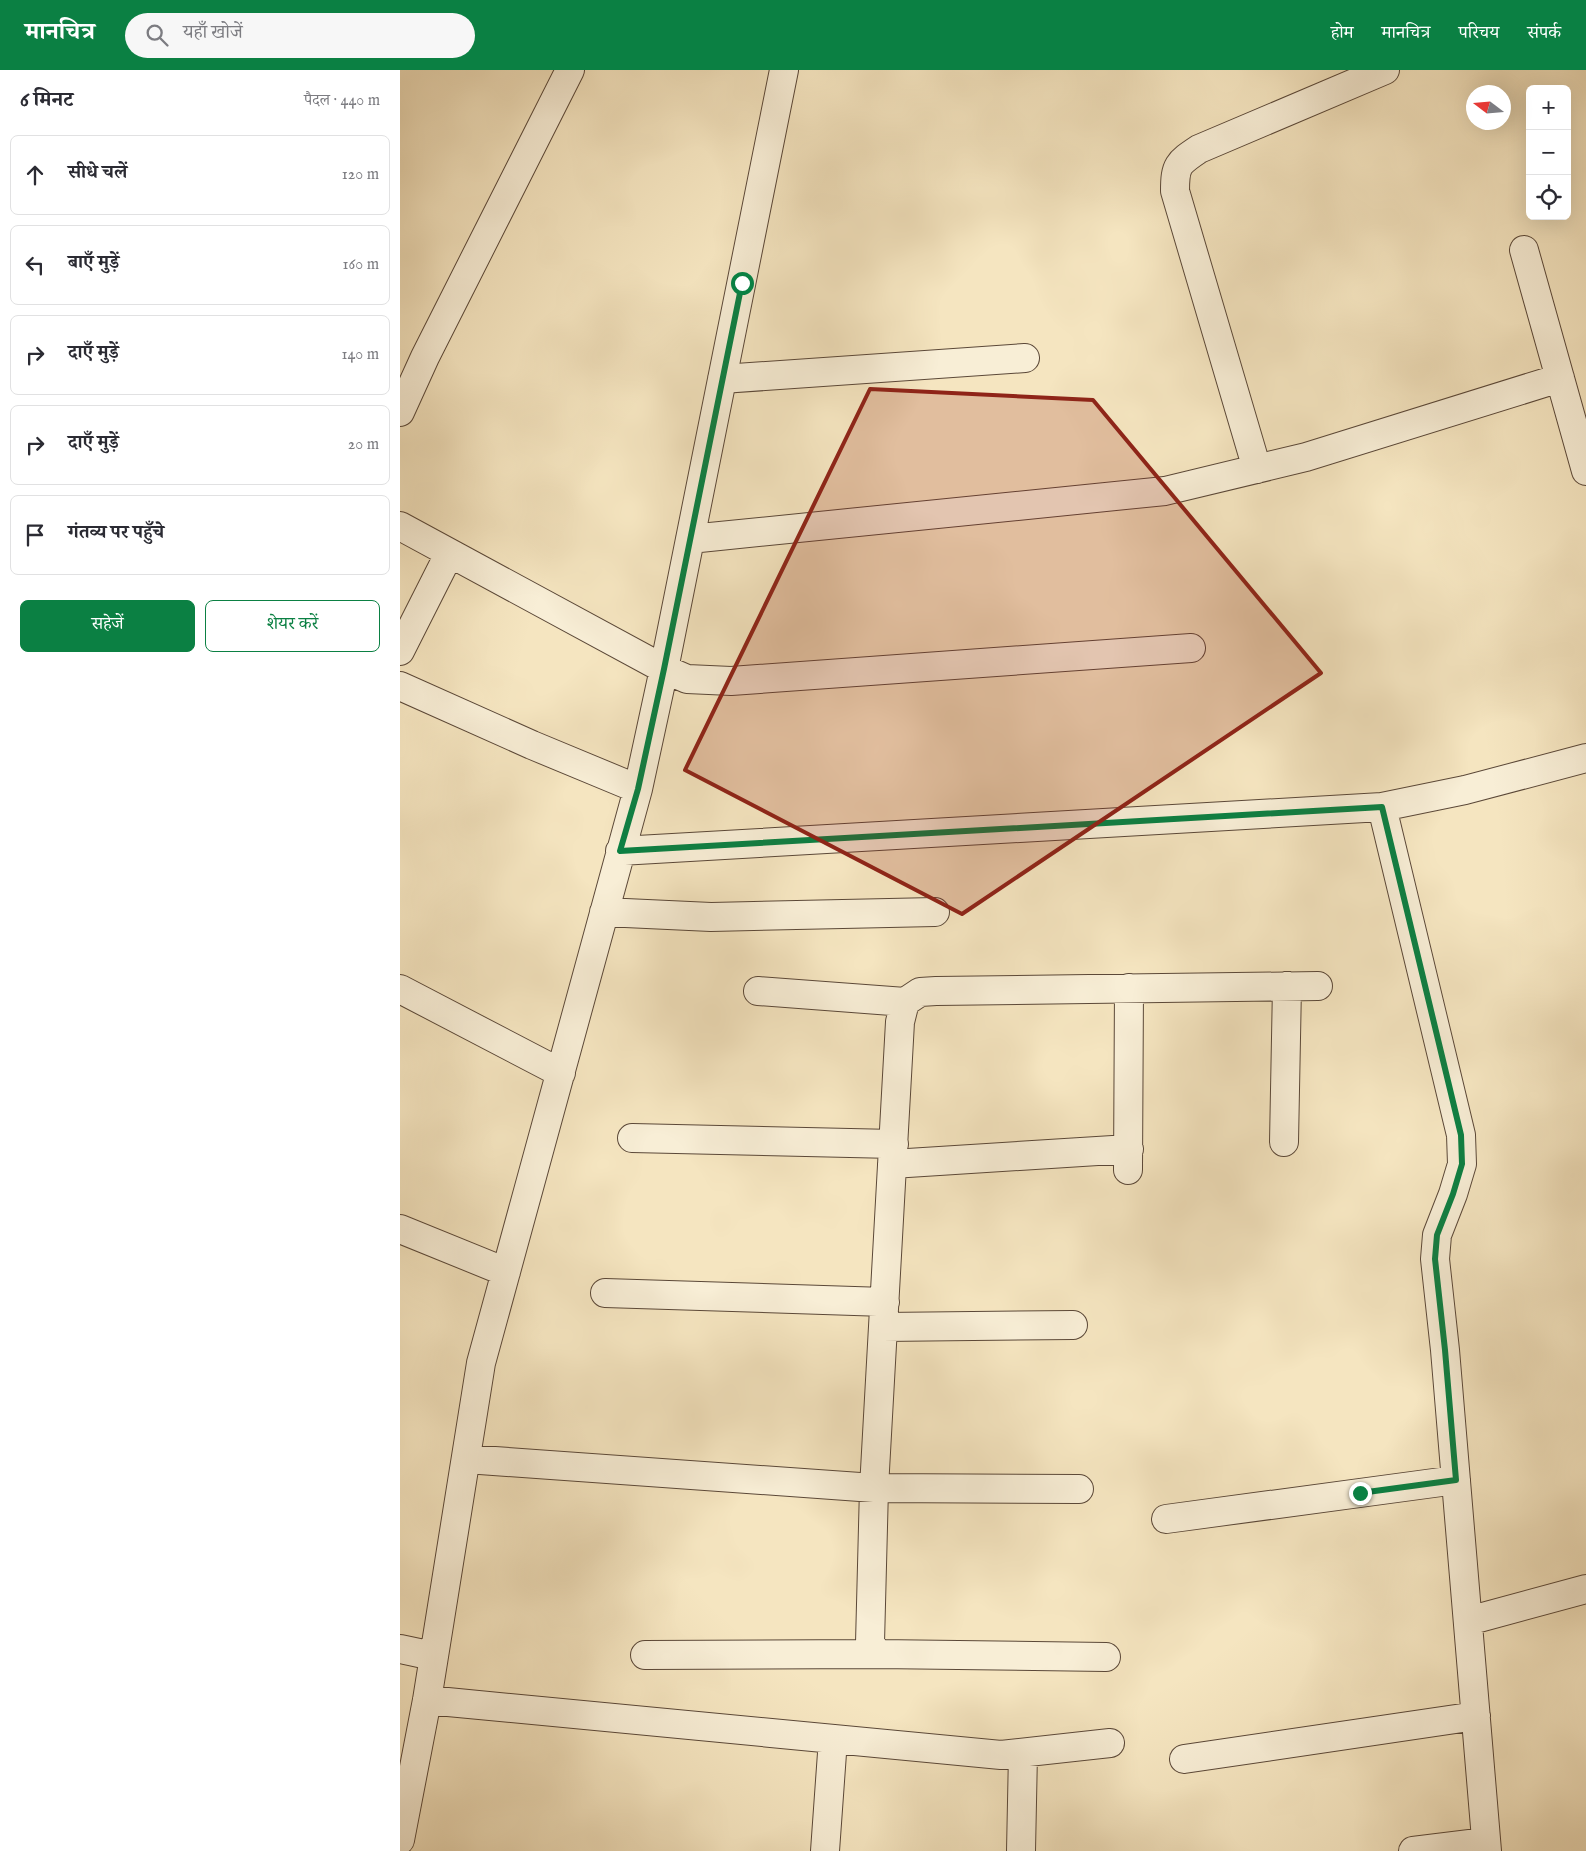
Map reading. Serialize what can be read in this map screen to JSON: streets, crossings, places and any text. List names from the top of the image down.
{
  "north": "left",
  "page": {
    "header": "मानचित्र",
    "search": "यहाँ खोजें",
    "nav": [
      "होम",
      "मानचित्र",
      "परिचय",
      "संपर्क"
    ],
    "heading": ["6 मिनट", "पैदल · 440 m"],
    "map_buttons": ["+", "−"],
    "list": [
      ["सीधे चलें", "120 m"],
      ["बाएँ मुड़ें", "160 m"],
      ["दाएँ मुड़ें", "140 m"],
      ["दाएँ मुड़ें", "20 m"],
      "गंतव्य पर पहुँचे"
    ],
    "buttons": ["सहेजें", "शेयर करें"]
  }
}
